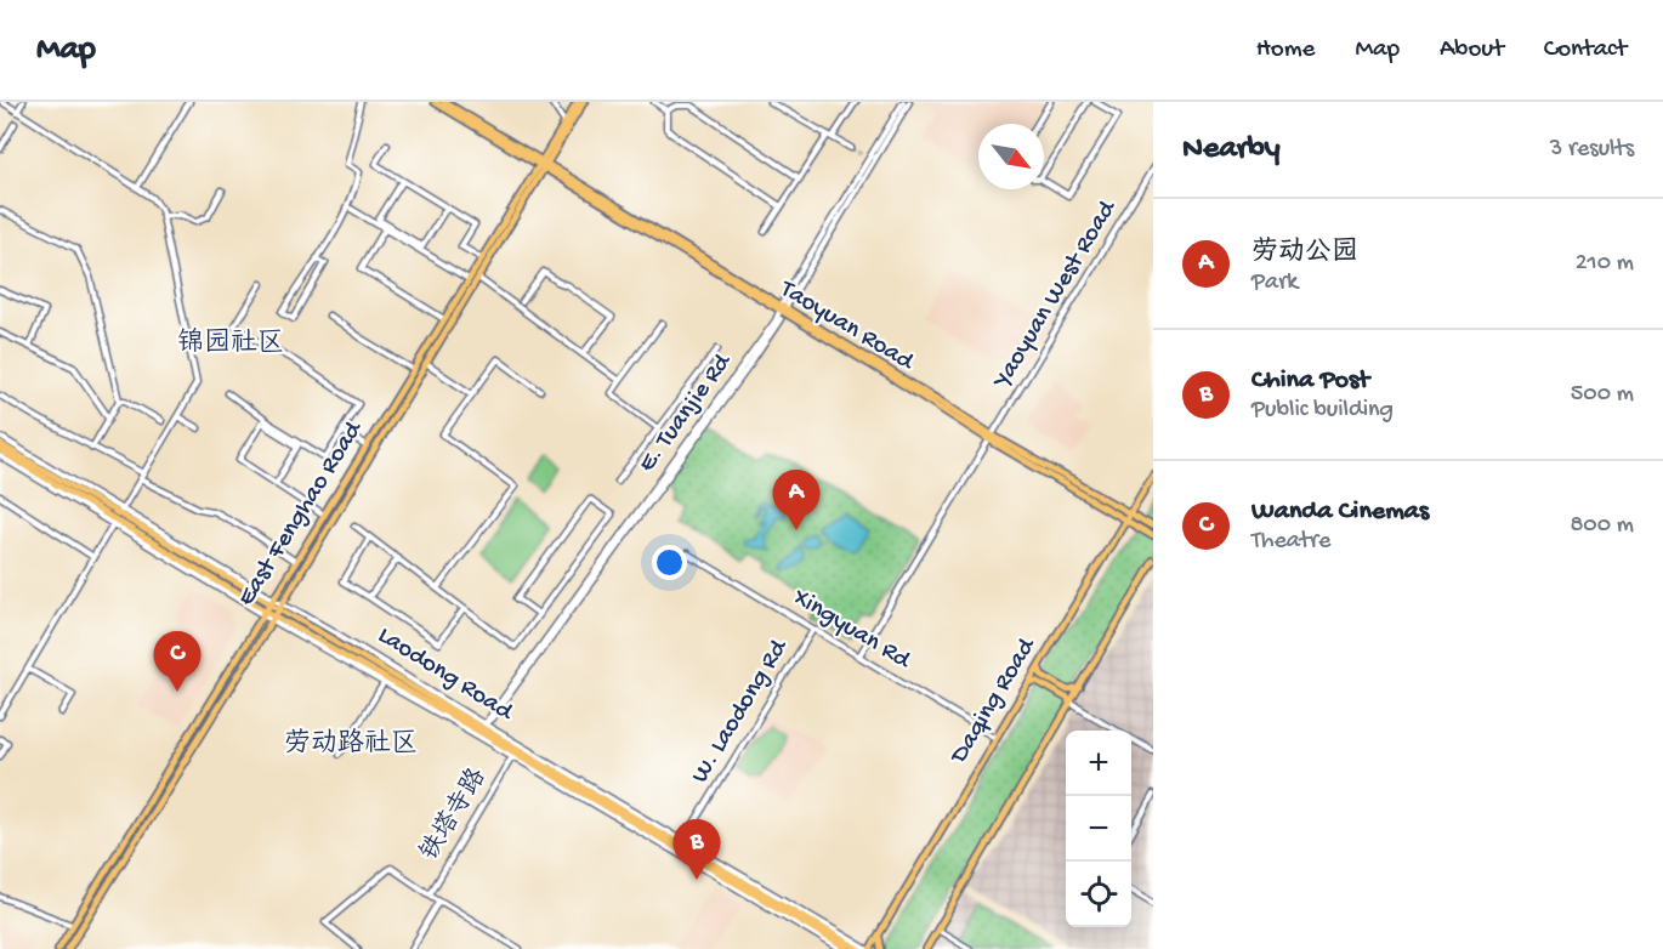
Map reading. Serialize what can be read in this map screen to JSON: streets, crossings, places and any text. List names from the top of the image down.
{
  "streets": {
    "main road": [
      "Taoyuan Road",
      "East Fenghao Road",
      "Laodong Road",
      "Daqing Road"
    ],
    "street": [
      "Yaoyuan West Road",
      "E. Tuanjie Rd",
      "Xingyuan Rd",
      "W. Laodong Rd",
      "铁塔寺路"
    ]
  },
  "crossings": [
    ["Yaoyuan West Road", "Taoyuan Road"],
    ["Yaoyuan West Road", "Xingyuan Rd"],
    ["Taoyuan Road", "E. Tuanjie Rd"],
    ["Taoyuan Road", "East Fenghao Road"],
    ["Taoyuan Road", "Daqing Road"],
    ["E. Tuanjie Rd", "Laodong Road"],
    ["East Fenghao Road", "Laodong Road"],
    ["Xingyuan Rd", "Daqing Road"],
    ["Xingyuan Rd", "W. Laodong Rd"],
    ["Laodong Road", "Daqing Road"],
    ["Laodong Road", "W. Laodong Rd"],
    ["Laodong Road", "铁塔寺路"]
  ],
  "districts": ["锦园社区", "劳动路社区"],
  "north": "bottom right",
  "page": {
    "header": "Map",
    "nav": [
      "Home",
      "Map",
      "About",
      "Contact"
    ],
    "heading": ["Nearby", "3 results"],
    "list": [
      {
        "mark": "A",
        "name": "劳动公园",
        "note": "Park",
        "value": "210 m"
      },
      {
        "mark": "B",
        "name": "China Post",
        "note": "Public building",
        "value": "500 m"
      },
      {
        "mark": "C",
        "name": "Wanda Cinemas",
        "note": "Theatre",
        "value": "800 m"
      }
    ],
    "pins": ["A", "C", "B"],
    "map_buttons": ["+", "−"]
  }
}
